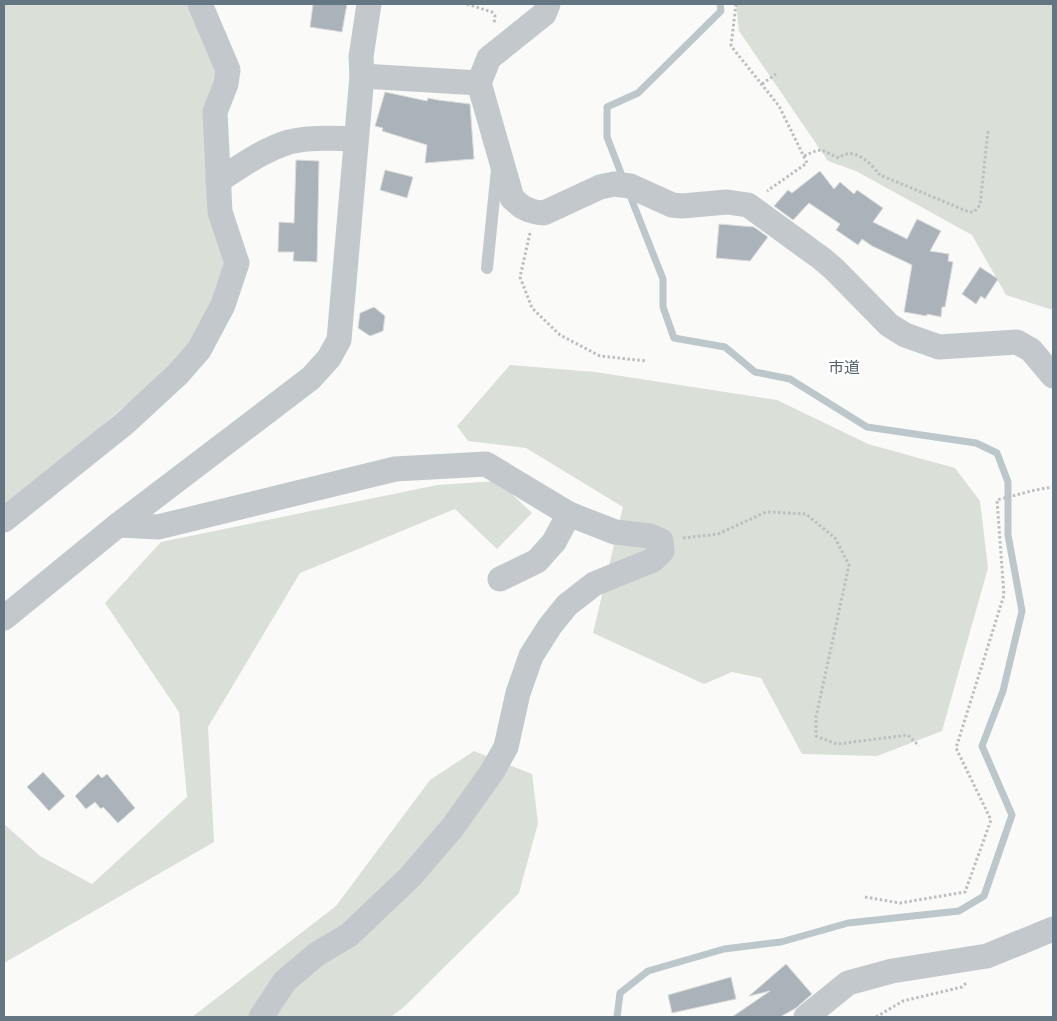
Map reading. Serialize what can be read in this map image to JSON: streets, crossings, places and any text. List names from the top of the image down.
{
  "districts": ["市道"]
}
